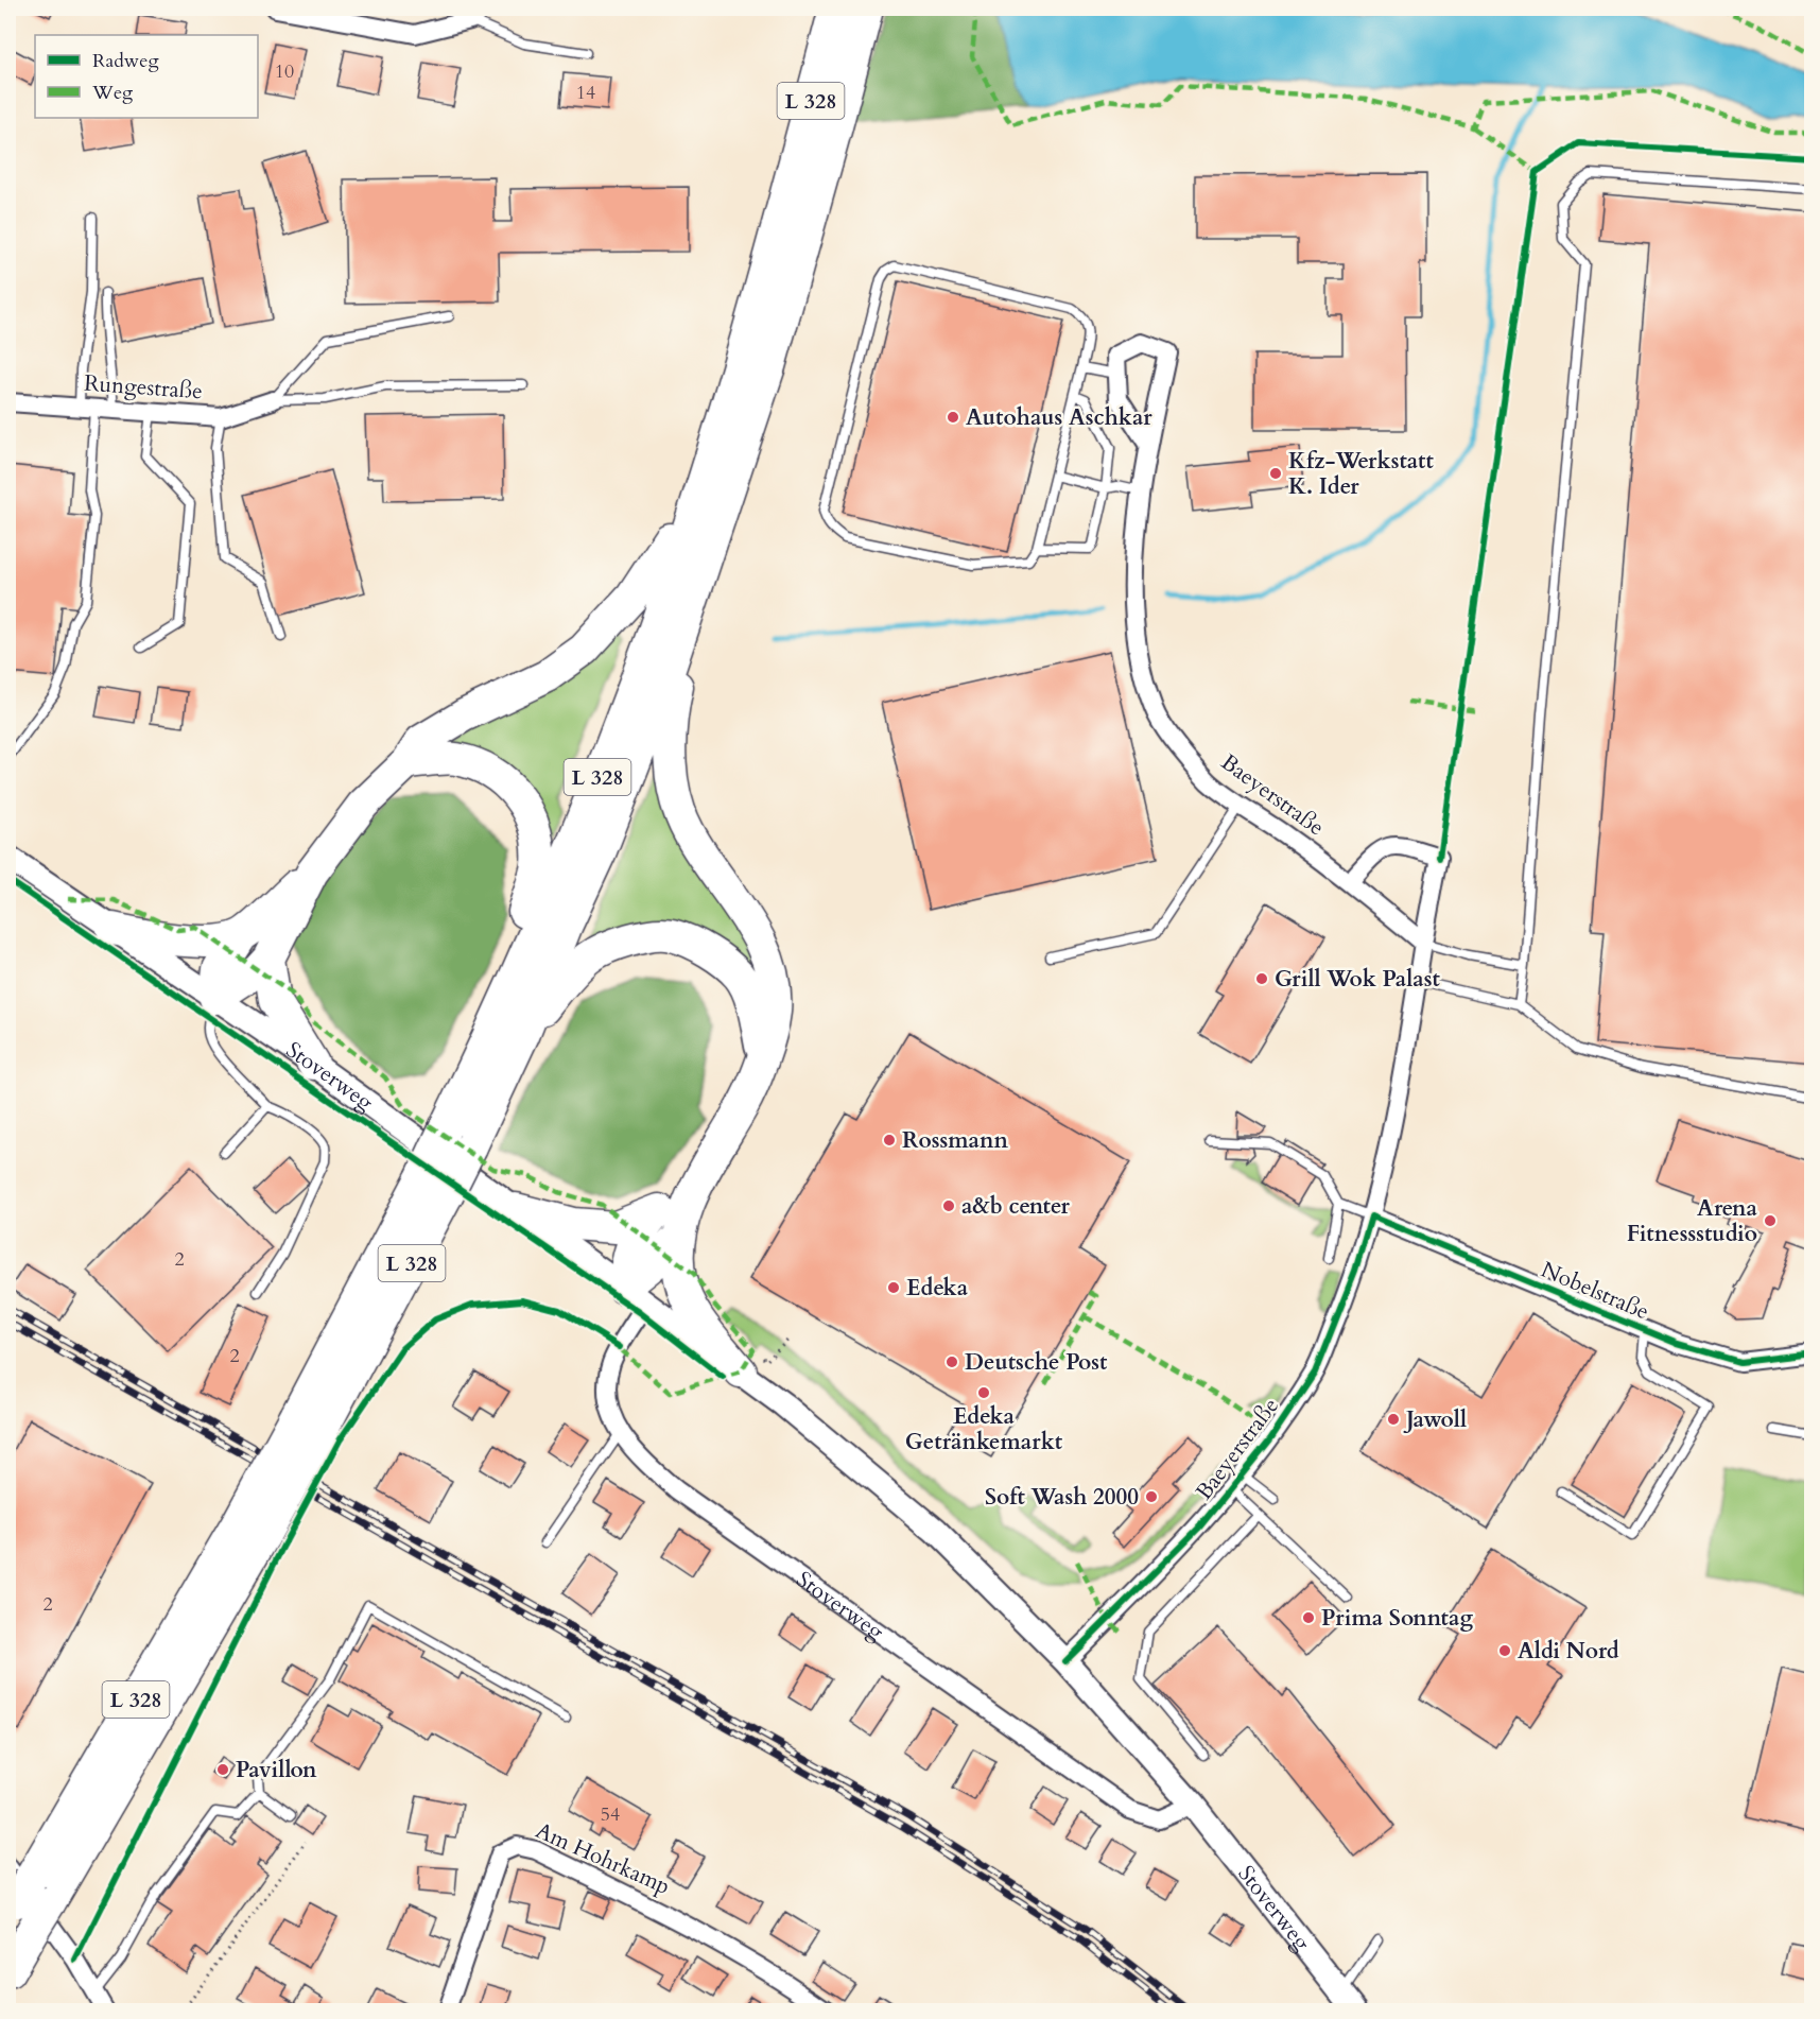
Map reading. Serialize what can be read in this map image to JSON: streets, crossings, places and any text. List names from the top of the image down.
{
  "streets": {
    "highway": ["L 328"],
    "street": [
      "Rungestraße",
      "Baeyerstraße",
      "Stoverweg",
      "Nobelstraße",
      "Am Hohrkamp"
    ]
  },
  "crossings": [
    ["Baeyerstraße", "Stoverweg"],
    ["Baeyerstraße", "Nobelstraße"]
  ],
  "places": [
    "Autohaus Aschkar",
    "Kfz-Werkstatt K. Ider",
    "Grill Wok Palast",
    "Rossmann",
    "a&b center",
    "Arena Fitnessstudio",
    "Edeka",
    "Deutsche Post",
    "Edeka Getränkemarkt",
    "Jawoll",
    "Soft Wash 2000",
    "Prima Sonntag",
    "Aldi Nord",
    "Pavillon"
  ],
  "house_numbers": [
    "10",
    "14",
    "2",
    "2",
    "2",
    "54"
  ],
  "legend": ["Radweg", "Weg"]
}
